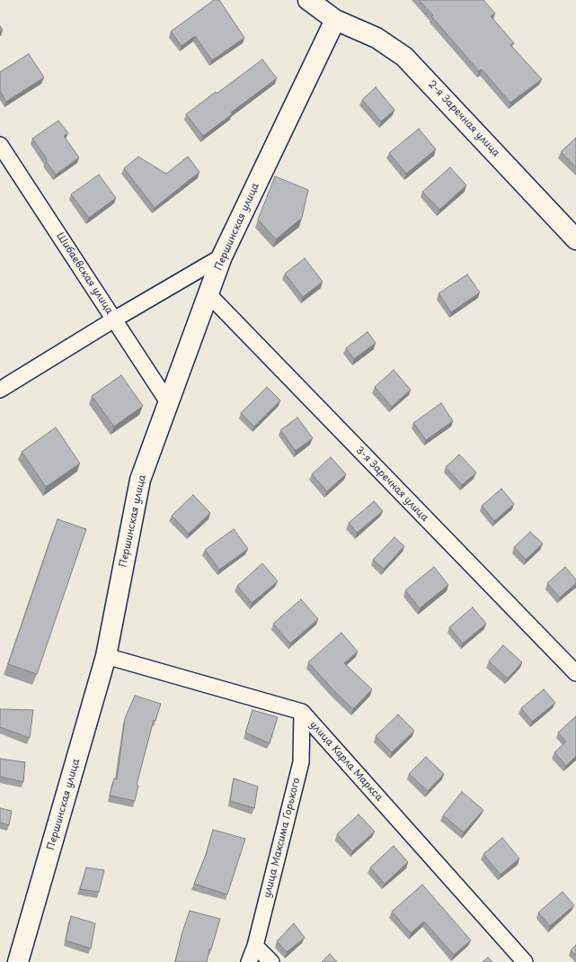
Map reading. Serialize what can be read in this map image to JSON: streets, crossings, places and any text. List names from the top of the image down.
{
  "streets": {
    "street": [
      "2-я Заречная улица",
      "Першинская улица",
      "Шибаевская улица",
      "3-я Заречная улица",
      "улица Карла Маркса",
      "улица Максима Горького"
    ]
  },
  "crossings": [
    ["2-я Заречная улица", "Першинская улица"],
    ["Першинская улица", "Шибаевская улица"],
    ["Першинская улица", "3-я Заречная улица"],
    ["Першинская улица", "улица Карла Маркса"],
    ["улица Карла Маркса", "улица Максима Горького"]
  ]
}
